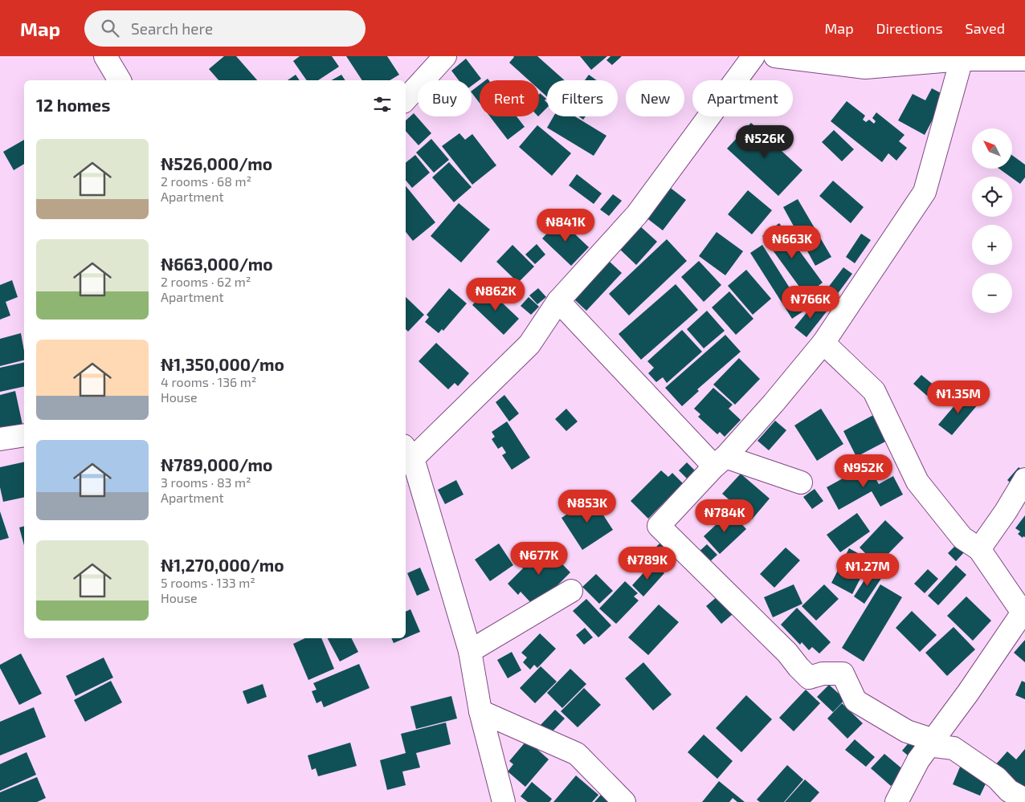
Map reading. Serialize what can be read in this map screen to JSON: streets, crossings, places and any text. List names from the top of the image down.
{
  "north": "top left",
  "page": {
    "header": "Map",
    "search": "Search here",
    "nav": ["Map", "Directions", "Saved"],
    "chip": [
      "Buy",
      "Rent",
      "Filters",
      "New",
      "Apartment"
    ],
    "heading": "12 homes",
    "price": [
      "₦526K",
      "₦841K",
      "₦663K",
      "₦862K",
      "₦766K",
      "₦1.35M",
      "₦952K",
      "₦853K",
      "₦784K",
      "₦677K",
      "₦789K",
      "₦1.27M"
    ],
    "map_buttons": ["+", "−"],
    "list": [
      {
        "name": "₦526,000/mo",
        "note": "2 rooms · 68 m² · Apartment"
      },
      {
        "name": "₦663,000/mo",
        "note": "2 rooms · 62 m² · Apartment"
      },
      {
        "name": "₦1,350,000/mo",
        "note": "4 rooms · 136 m² · House"
      },
      {
        "name": "₦789,000/mo",
        "note": "3 rooms · 83 m² · Apartment"
      },
      {
        "name": "₦1,270,000/mo",
        "note": "5 rooms · 133 m² · House"
      }
    ]
  }
}
